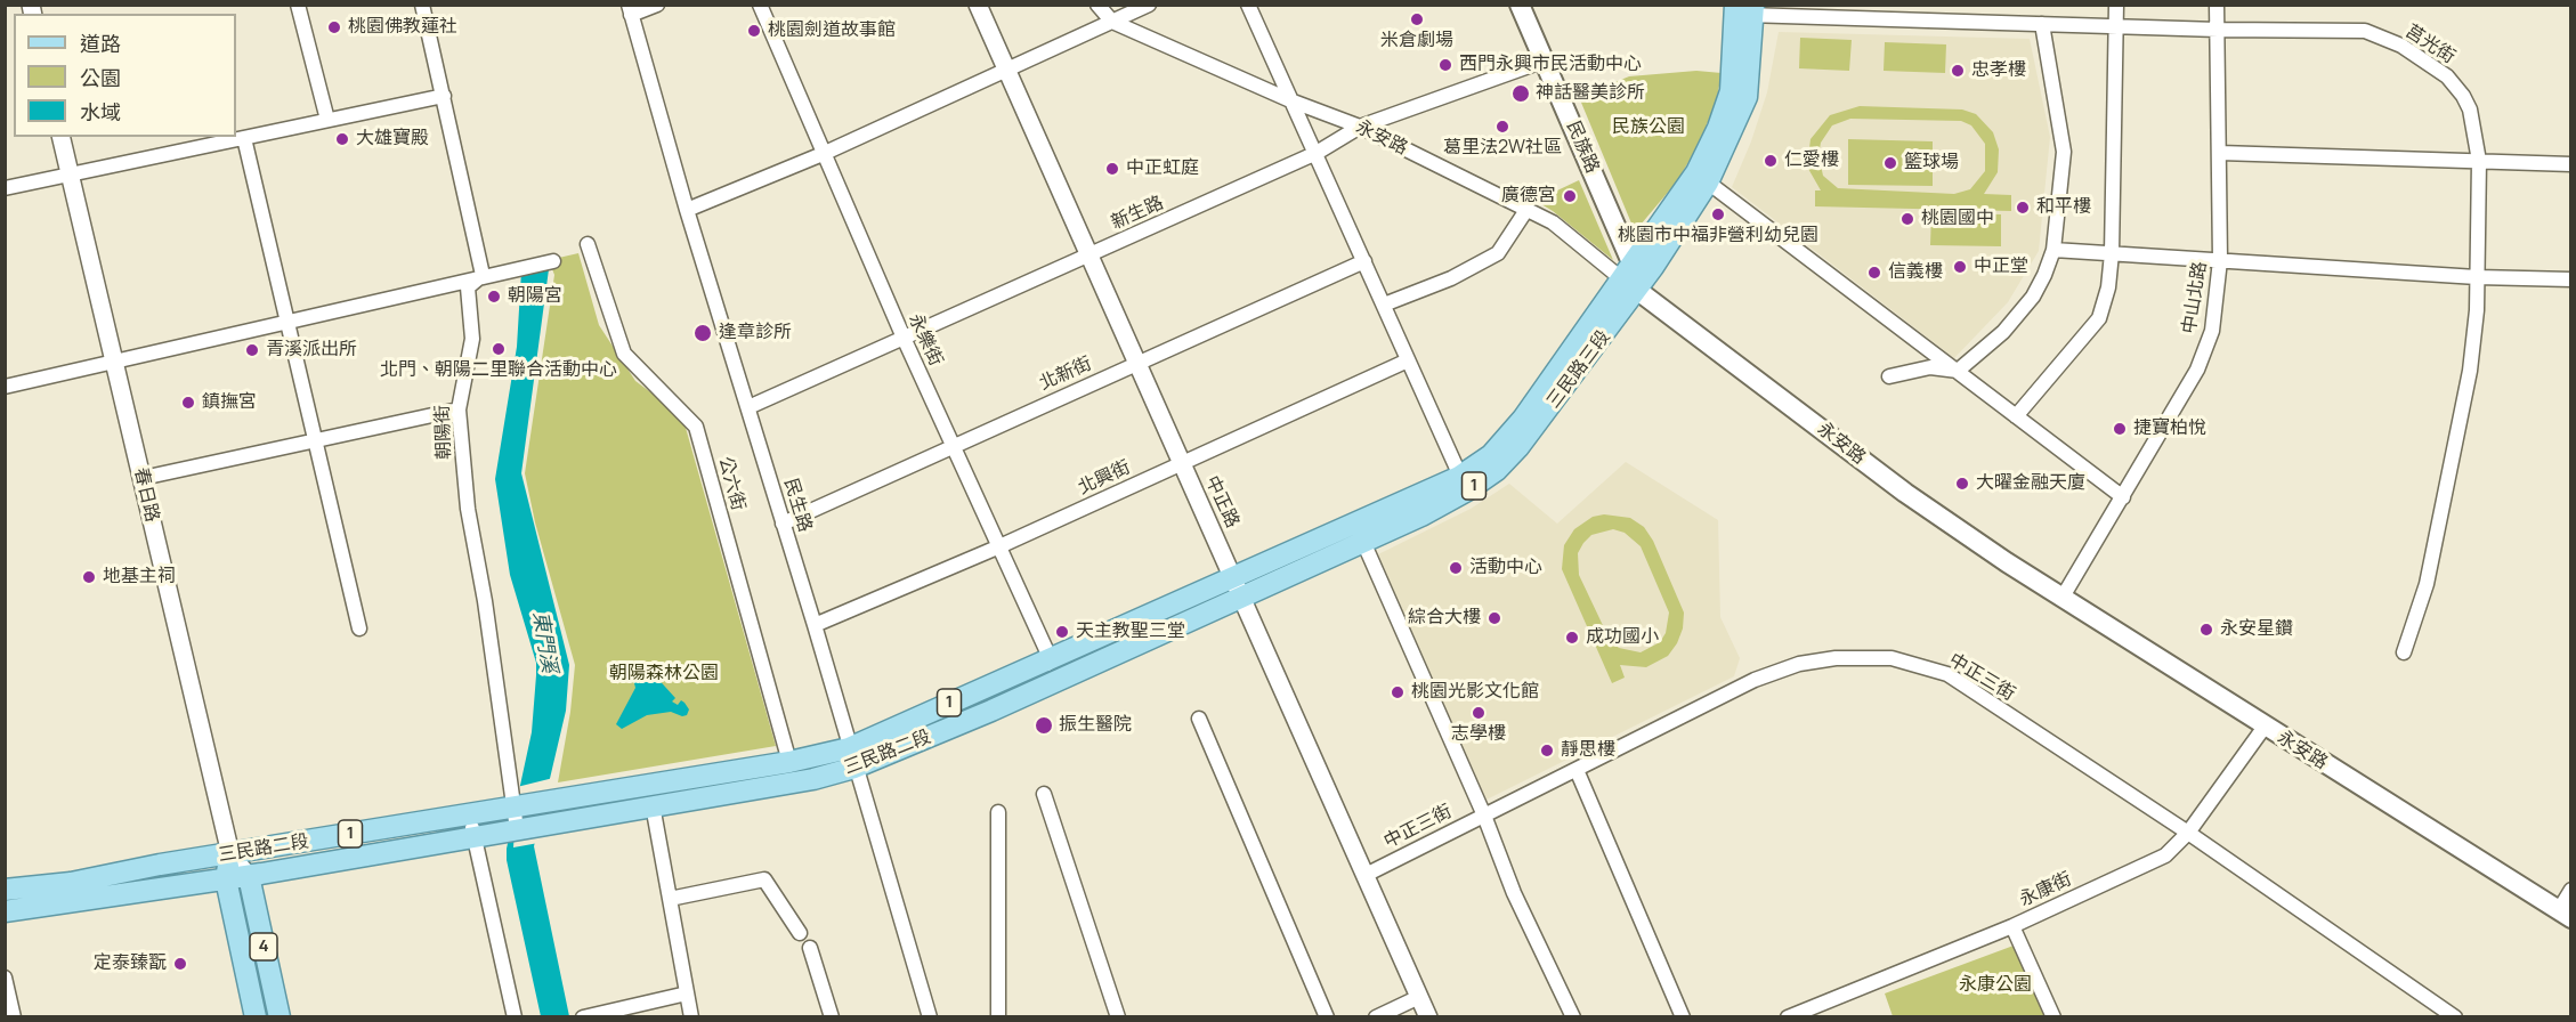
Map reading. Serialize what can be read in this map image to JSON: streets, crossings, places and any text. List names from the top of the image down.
{
  "streets": {
    "main road": [
      "永安路",
      "民族路",
      "三民路三段",
      "1",
      "春日路",
      "三民路二段",
      "4"
    ],
    "street": [
      "莒光街",
      "新生路",
      "中山北路",
      "永樂街",
      "北新街",
      "朝陽街",
      "北興街",
      "公六街",
      "中正路",
      "民生路",
      "中正三街",
      "永康街"
    ]
  },
  "crossings": [
    ["莒光街", "中山北路"],
    ["莒光街", "三民路三段"],
    ["永安路", "民族路"],
    ["永安路", "新生路"],
    ["永安路", "中山北路"],
    ["永安路", "三民路三段"],
    ["永安路", "永康街"],
    ["民族路", "新生路"],
    ["民族路", "三民路三段"],
    ["新生路", "永樂街"],
    ["新生路", "中正路"],
    ["新生路", "民生路"],
    ["永樂街", "北新街"],
    ["永樂街", "北興街"],
    ["永樂街", "三民路二段"],
    ["三民路三段", "中正路"],
    ["三民路三段", "三民路二段"],
    ["北新街", "中正路"],
    ["北新街", "民生路"],
    ["朝陽街", "三民路二段"],
    ["北興街", "中正路"],
    ["北興街", "民生路"],
    ["公六街", "三民路二段"],
    ["春日路", "三民路二段"],
    ["中正路", "中正三街"],
    ["中正路", "三民路二段"],
    ["民生路", "三民路二段"],
    ["中正三街", "永康街"]
  ],
  "water": ["東門溪"],
  "parks": ["民族公園", "朝陽森林公園", "永康公園"],
  "places": [
    "米倉劇場",
    "桃園佛教蓮社",
    "桃園劍道故事館",
    "西門永興市民活動中心",
    "忠孝樓",
    "神話醫美診所",
    "葛里法2W社區",
    "大雄寶殿",
    "仁愛樓",
    "籃球場",
    "中正虹庭",
    "廣德宮",
    "和平樓",
    "桃園市中福非營利幼兒園",
    "桃園國中",
    "中正堂",
    "信義樓",
    "朝陽宮",
    "逢章診所",
    "北門、朝陽二里聯合活動中心",
    "青溪派出所",
    "鎮撫宮",
    "捷寶柏悅",
    "大曜金融天廈",
    "活動中心",
    "地基主祠",
    "綜合大樓",
    "永安星鑽",
    "天主教聖三堂",
    "成功國小",
    "桃園光影文化館",
    "志學樓",
    "振生醫院",
    "靜思樓",
    "定泰臻翫"
  ],
  "legend": ["道路", "公園", "水域"]
}
